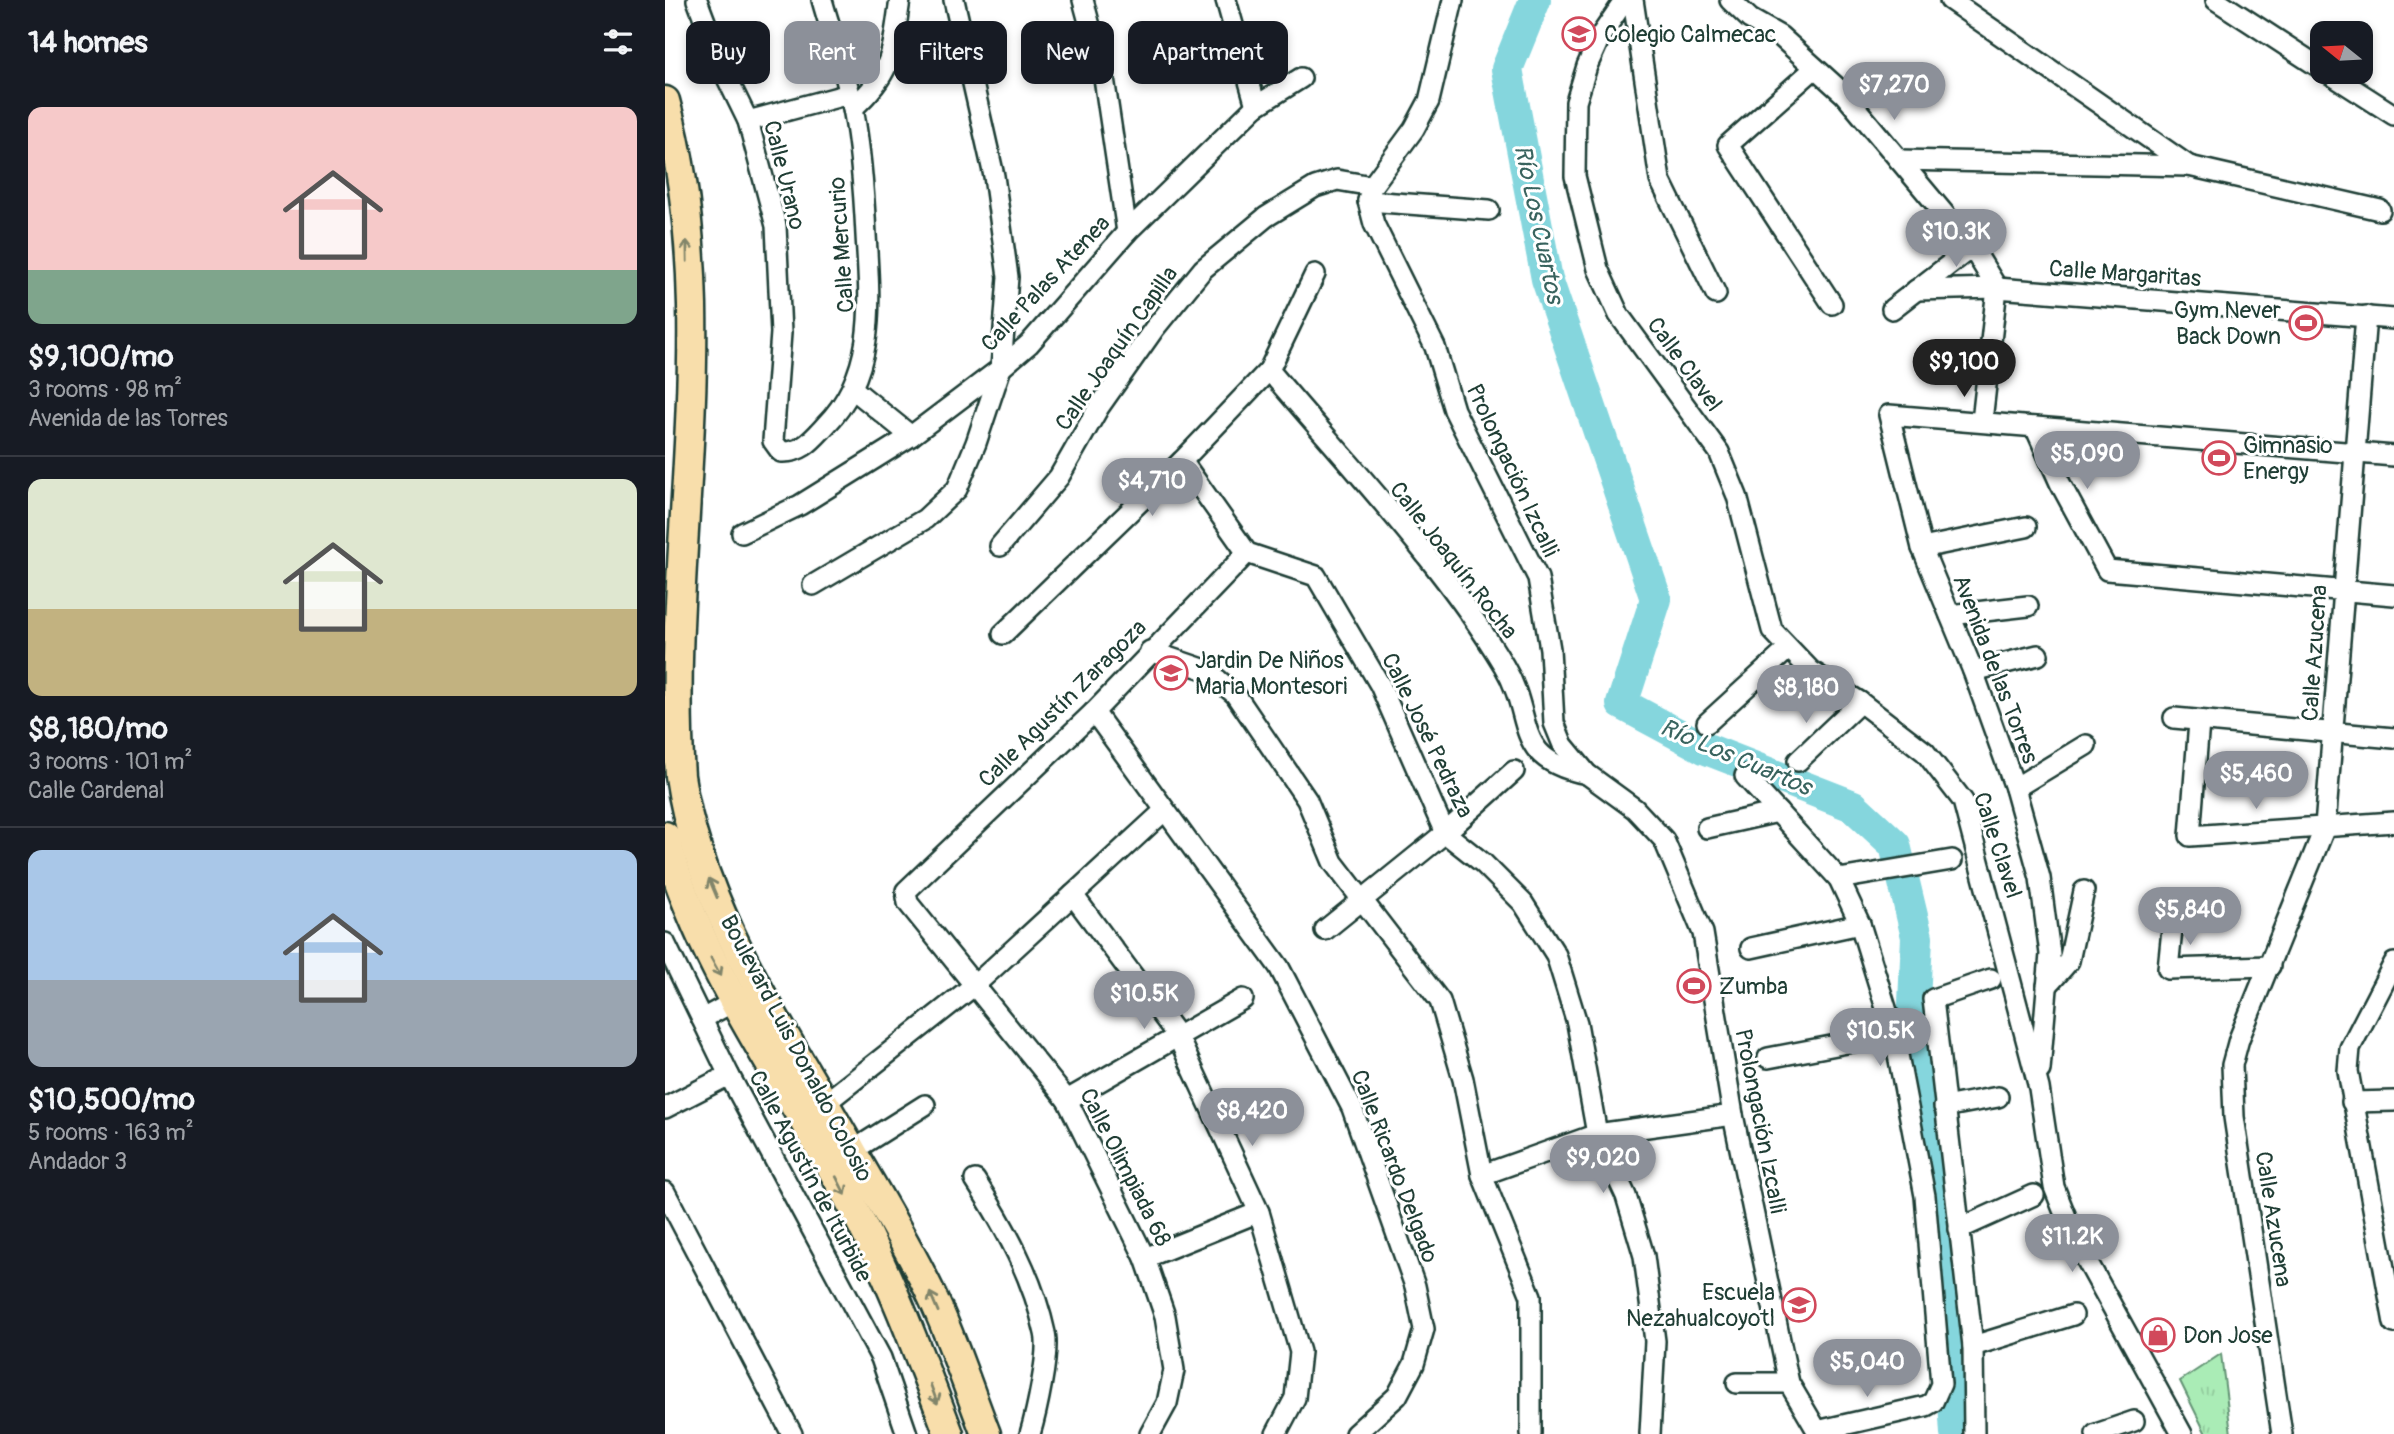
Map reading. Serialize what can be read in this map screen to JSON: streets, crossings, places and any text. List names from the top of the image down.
{
  "streets": {
    "highway": ["Boulevard Luis Donaldo Colosio"],
    "street": [
      "Calle Urano",
      "Calle Mercurio",
      "Calle Margaritas",
      "Calle Palas Atenea",
      "Calle Joaquín Capilla",
      "Calle Clavel",
      "Prolongación Izcalli",
      "Calle Joaquín Rocha",
      "Calle Azucena",
      "Avenida de las Torres",
      "Calle Agustín Zaragoza",
      "Calle José Pedraza",
      "Calle Ricardo Delgado",
      "Calle Olimpiada 68",
      "Calle Agustín de Iturbide"
    ]
  },
  "crossings": [
    ["Calle Urano", "Calle Mercurio"],
    ["Calle Margaritas", "Calle Azucena"],
    ["Calle Joaquín Capilla", "Prolongación Izcalli"],
    ["Calle Clavel", "Avenida de las Torres"],
    ["Prolongación Izcalli", "Calle Joaquín Rocha"],
    ["Calle Azucena", "Avenida de las Torres"],
    ["Calle Agustín Zaragoza", "Calle José Pedraza"],
    ["Calle Agustín Zaragoza", "Calle Ricardo Delgado"],
    ["Calle Agustín Zaragoza", "Calle Olimpiada 68"]
  ],
  "water": ["Río Los Cuartos"],
  "places": {
    "school or university": ["Colegio Calmecac", "Jardin De Niños Maria Montesori", "Escuela Nezahualcoyotl"],
    "sports": ["Gym Never Back Down", "Gimnasio Energy", "Zumba"],
    "shop": ["Don Jose"]
  },
  "north": "left",
  "page": {
    "heading": "14 homes",
    "chip": [
      "Buy",
      "Rent",
      "Filters",
      "New",
      "Apartment"
    ],
    "price": [
      "$7,270",
      "$10.3K",
      "$9,100",
      "$5,090",
      "$4,710",
      "$8,180",
      "$5,460",
      "$5,840",
      "$10.5K",
      "$10.5K",
      "$8,420",
      "$9,020",
      "$11.2K",
      "$5,040"
    ],
    "list": [
      {
        "name": "$9,100/mo",
        "note": "3 rooms · 98 m² · Avenida de las Torres"
      },
      {
        "name": "$8,180/mo",
        "note": "3 rooms · 101 m² · Calle Cardenal"
      },
      {
        "name": "$10,500/mo",
        "note": "5 rooms · 163 m² · Andador 3"
      }
    ]
  }
}
